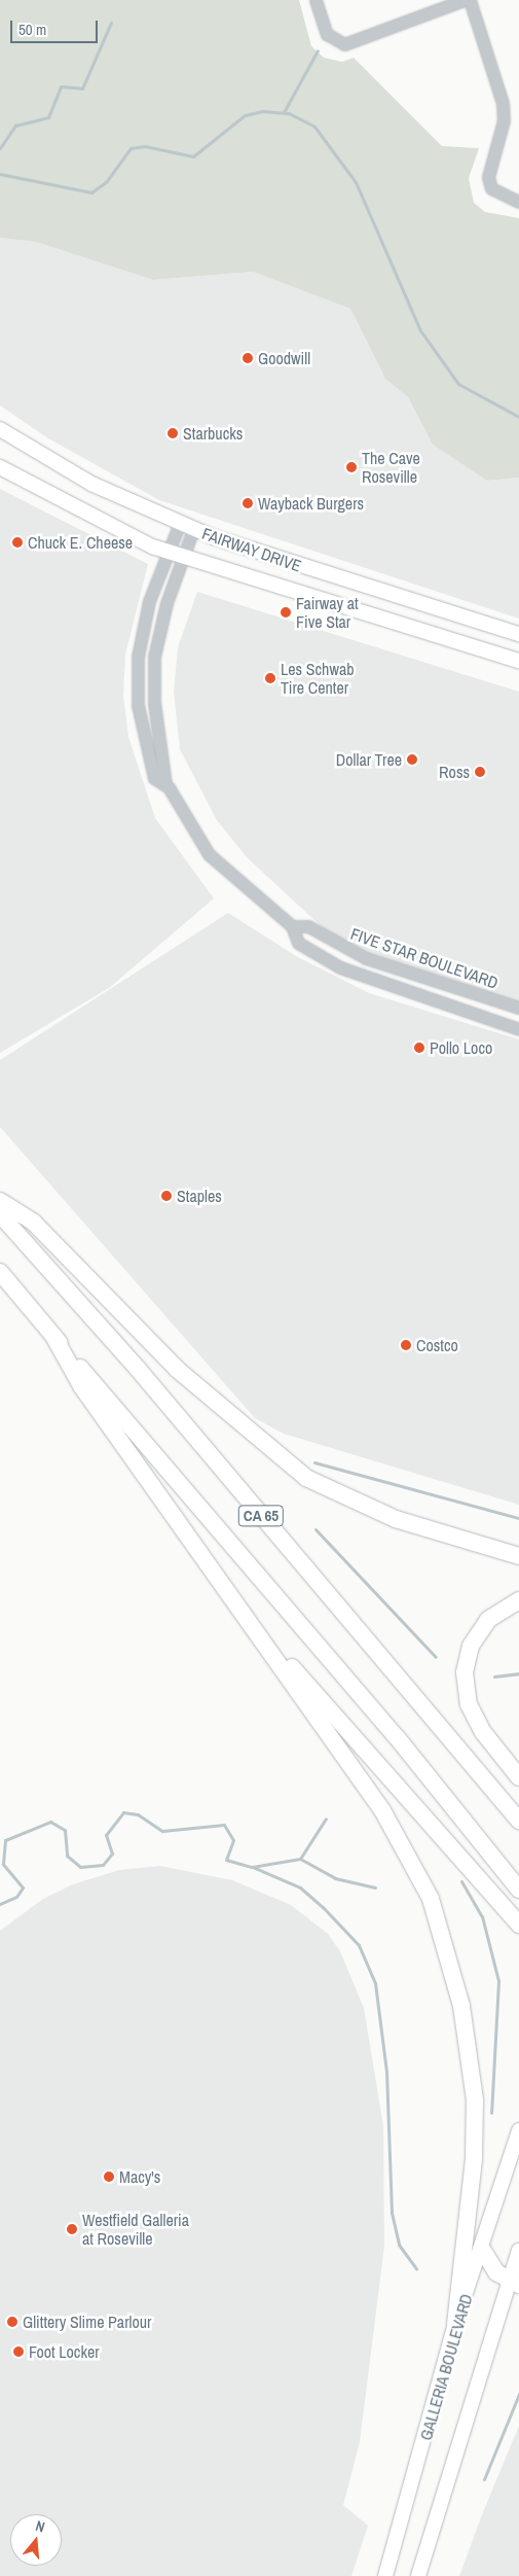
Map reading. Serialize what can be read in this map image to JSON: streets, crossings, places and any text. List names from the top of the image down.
{
  "streets": {
    "highway": ["CA 65"],
    "main road": ["FAIRWAY DRIVE", "GALLERIA BOULEVARD"],
    "street": ["FIVE STAR BOULEVARD"]
  },
  "places": [
    "Goodwill",
    "Starbucks",
    "The Cave Roseville",
    "Wayback Burgers",
    "Chuck E. Cheese",
    "Fairway at Five Star",
    "Les Schwab Tire Center",
    "Dollar Tree",
    "Ross",
    "Pollo Loco",
    "Staples",
    "Costco",
    "Macy's",
    "Westfield Galleria at Roseville",
    "Glittery Slime Parlour",
    "Foot Locker"
  ],
  "scale_bar": "50 m",
  "north": "top"
}
